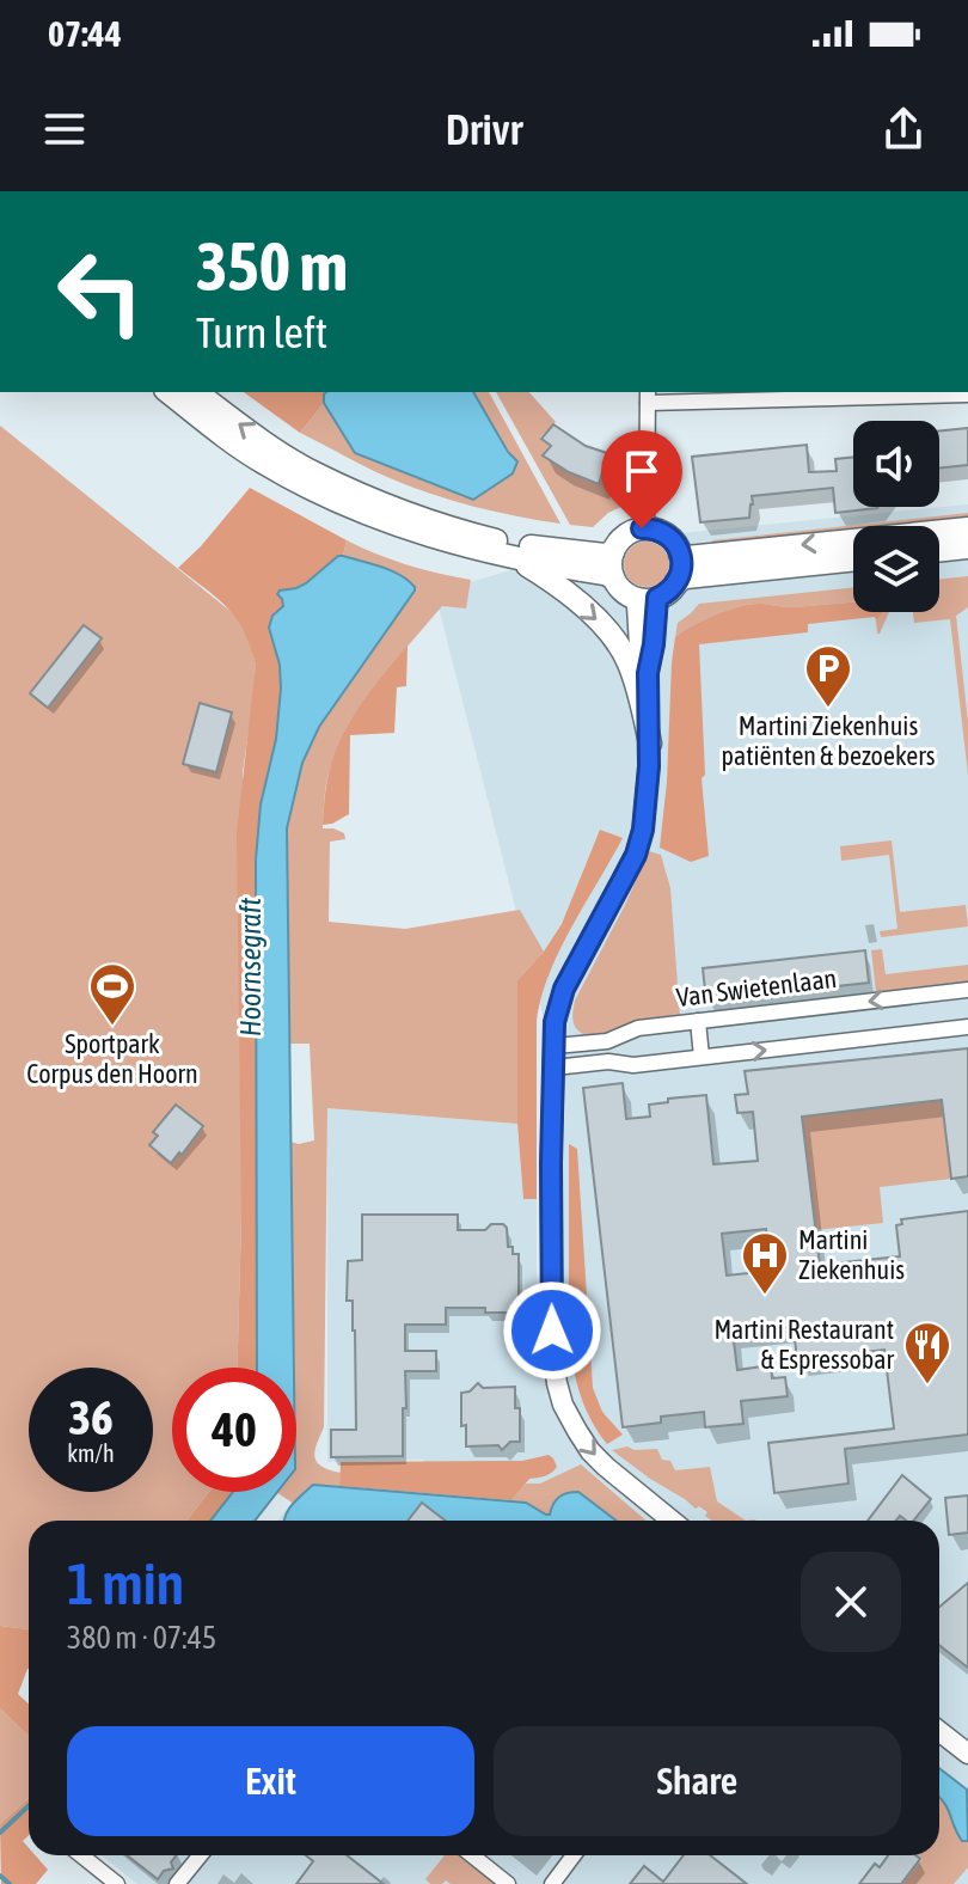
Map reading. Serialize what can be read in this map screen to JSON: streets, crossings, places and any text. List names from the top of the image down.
{
  "streets": {
    "street": ["Van Swietenlaan"]
  },
  "water": ["Hoornsegraft"],
  "places": {
    "parking": ["Martini Ziekenhuis patiënten & bezoekers"],
    "sports": ["Sportpark Corpus den Hoorn"],
    "hospital": ["Martini Ziekenhuis"],
    "restaurant": ["Martini Restaurant & Espressobar"]
  },
  "page": {
    "status": "07:44",
    "header": "Drivr",
    "turn": ["350 m", "Turn left"],
    "speed": "36 km/h",
    "limit": "40",
    "heading": ["1 min", "380 m · 07:45"],
    "buttons": ["Exit", "Share"]
  }
}
